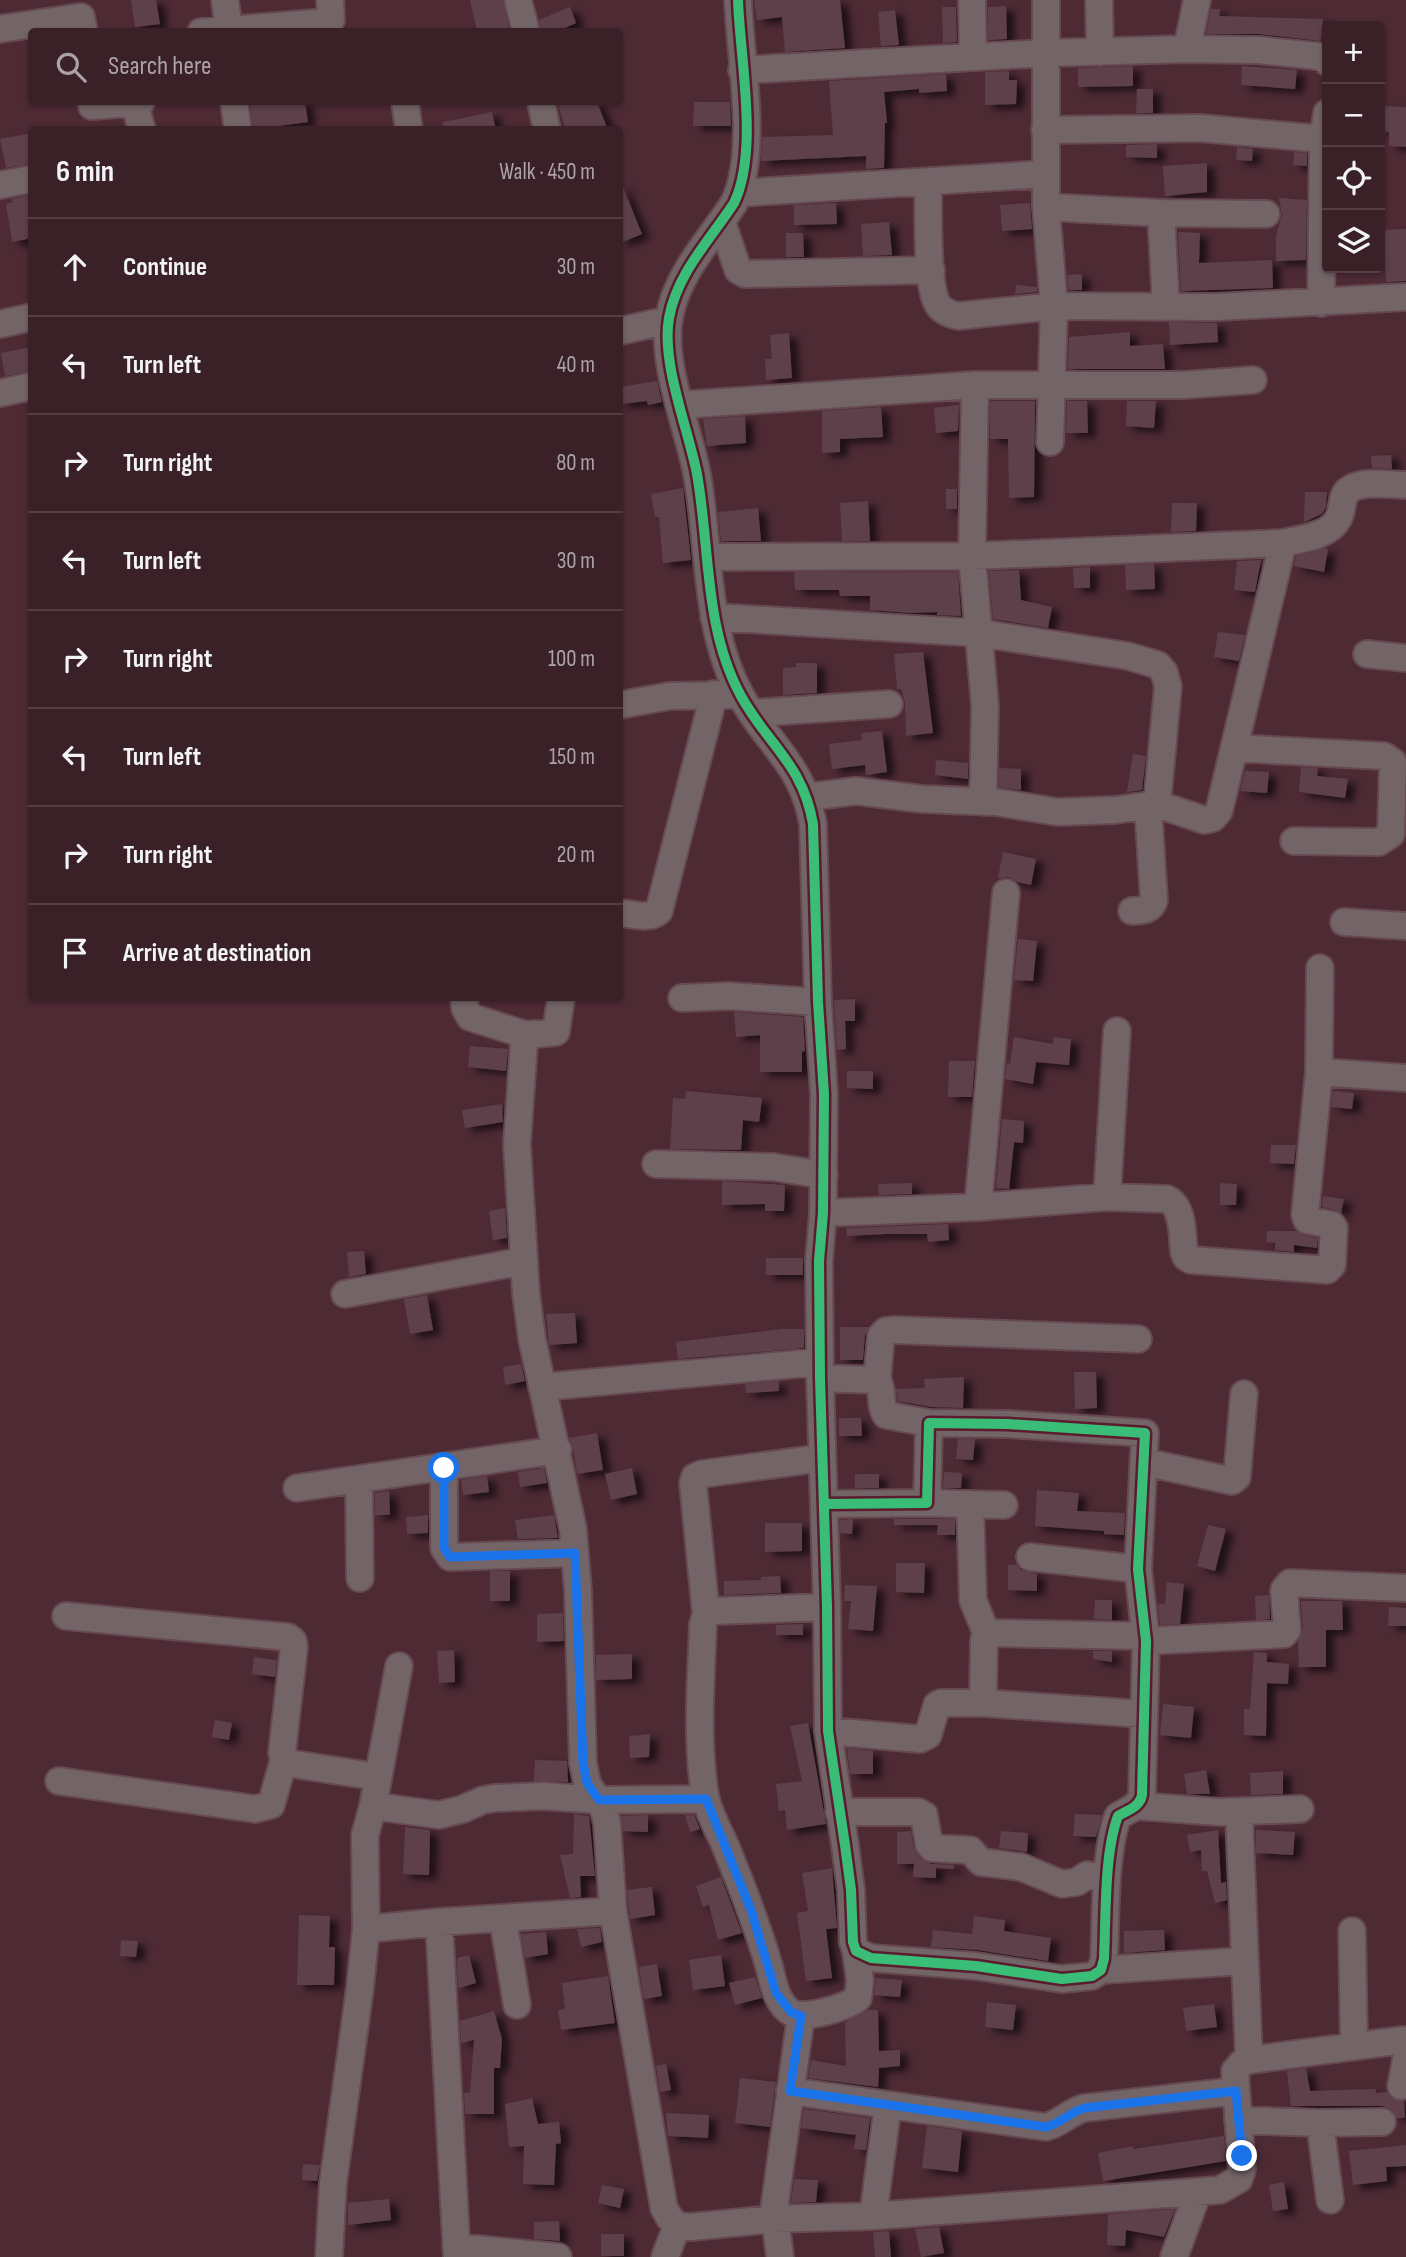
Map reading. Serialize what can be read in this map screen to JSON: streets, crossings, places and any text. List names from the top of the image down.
{
  "page": {
    "map_buttons": ["+", "−"],
    "search": "Search here",
    "heading": ["6 min", "Walk · 450 m"],
    "list": [
      ["Continue", "30 m"],
      ["Turn left", "40 m"],
      ["Turn right", "80 m"],
      ["Turn left", "30 m"],
      ["Turn right", "100 m"],
      ["Turn left", "150 m"],
      ["Turn right", "20 m"],
      "Arrive at destination"
    ]
  }
}
